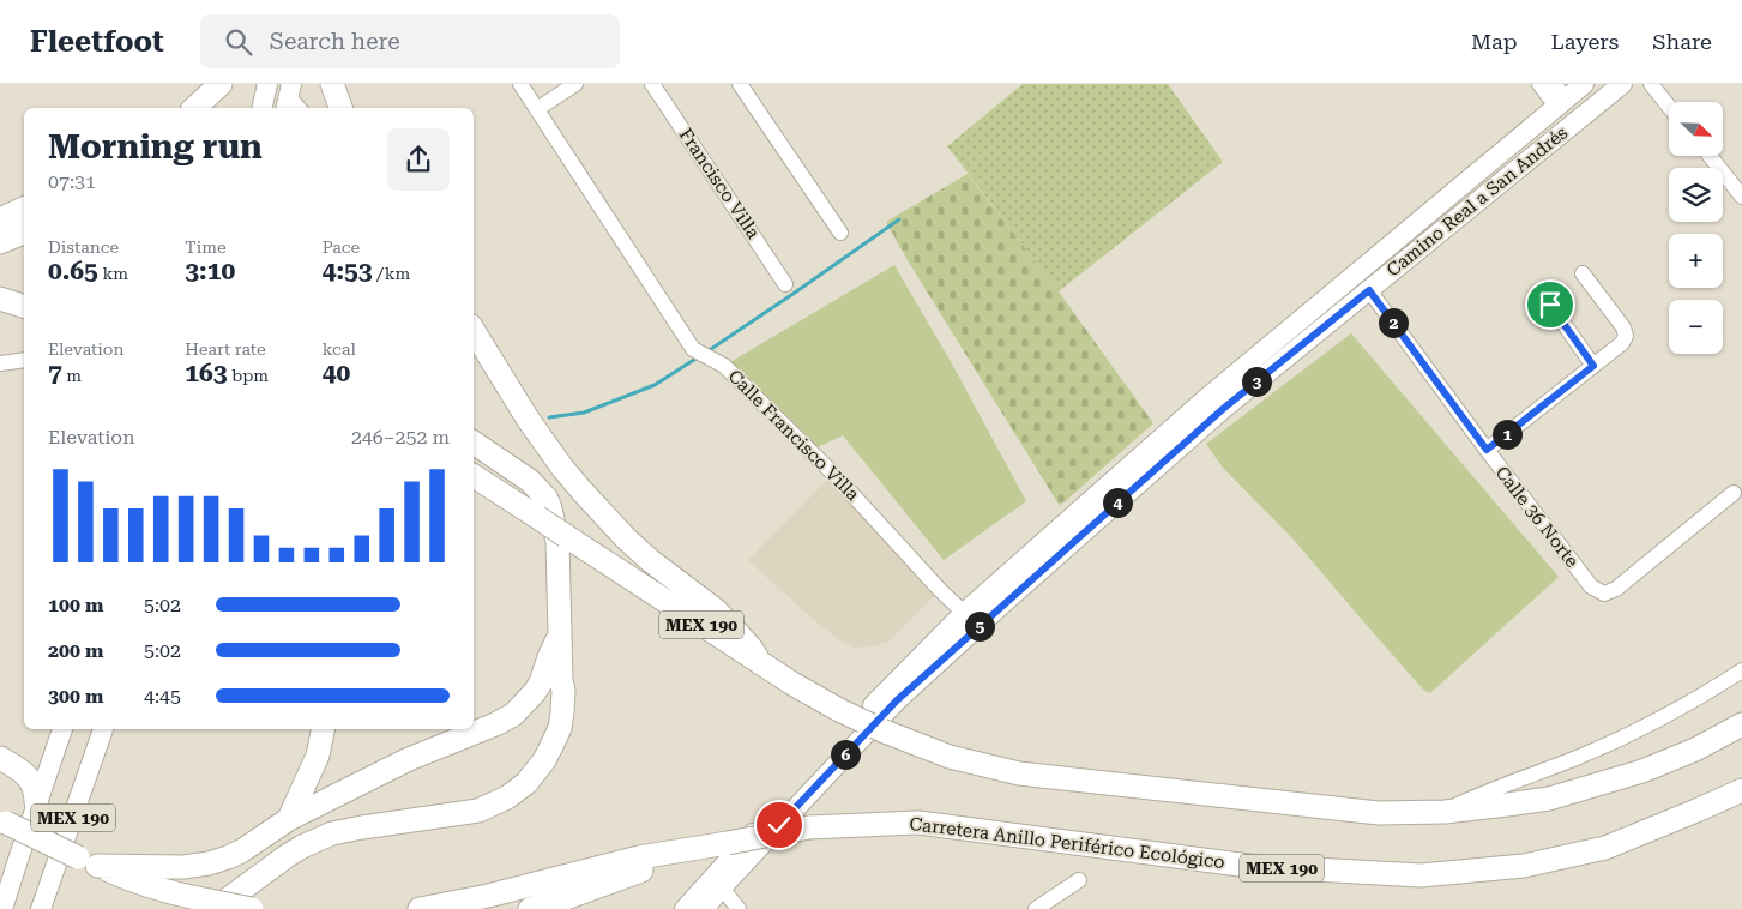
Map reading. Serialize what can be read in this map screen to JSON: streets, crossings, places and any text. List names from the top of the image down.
{
  "streets": {
    "highway": ["MEX 190", "Carretera Anillo Periférico Ecológico"],
    "main road": ["Camino Real a San Andrés"],
    "street": ["Francisco Villa", "Calle Francisco Villa", "Calle 36 Norte"]
  },
  "crossings": [
    ["Camino Real a San Andrés", "Calle Francisco Villa"],
    ["Camino Real a San Andrés", "Calle 36 Norte"]
  ],
  "north": "bottom right",
  "page": {
    "header": "Fleetfoot",
    "search": "Search here",
    "nav": ["Map", "Layers", "Share"],
    "map_buttons": ["+", "−"],
    "heading": ["Morning run", "07:31"],
    "stats": [
      ["Distance", "0.65 km"],
      ["Time", "3:10"],
      ["Pace", "4:53 /km"],
      ["Elevation", "7 m"],
      ["Heart rate", "163 bpm"],
      ["kcal", "40"]
    ],
    "pins": [
      "2",
      "3",
      "1",
      "4",
      "5",
      "6"
    ],
    "chart": ["Elevation", "246–252 m"],
    "list": [
      {
        "name": "100 m",
        "note": "5:02"
      },
      {
        "name": "200 m",
        "note": "5:02"
      },
      {
        "name": "300 m",
        "note": "4:45"
      }
    ]
  }
}
